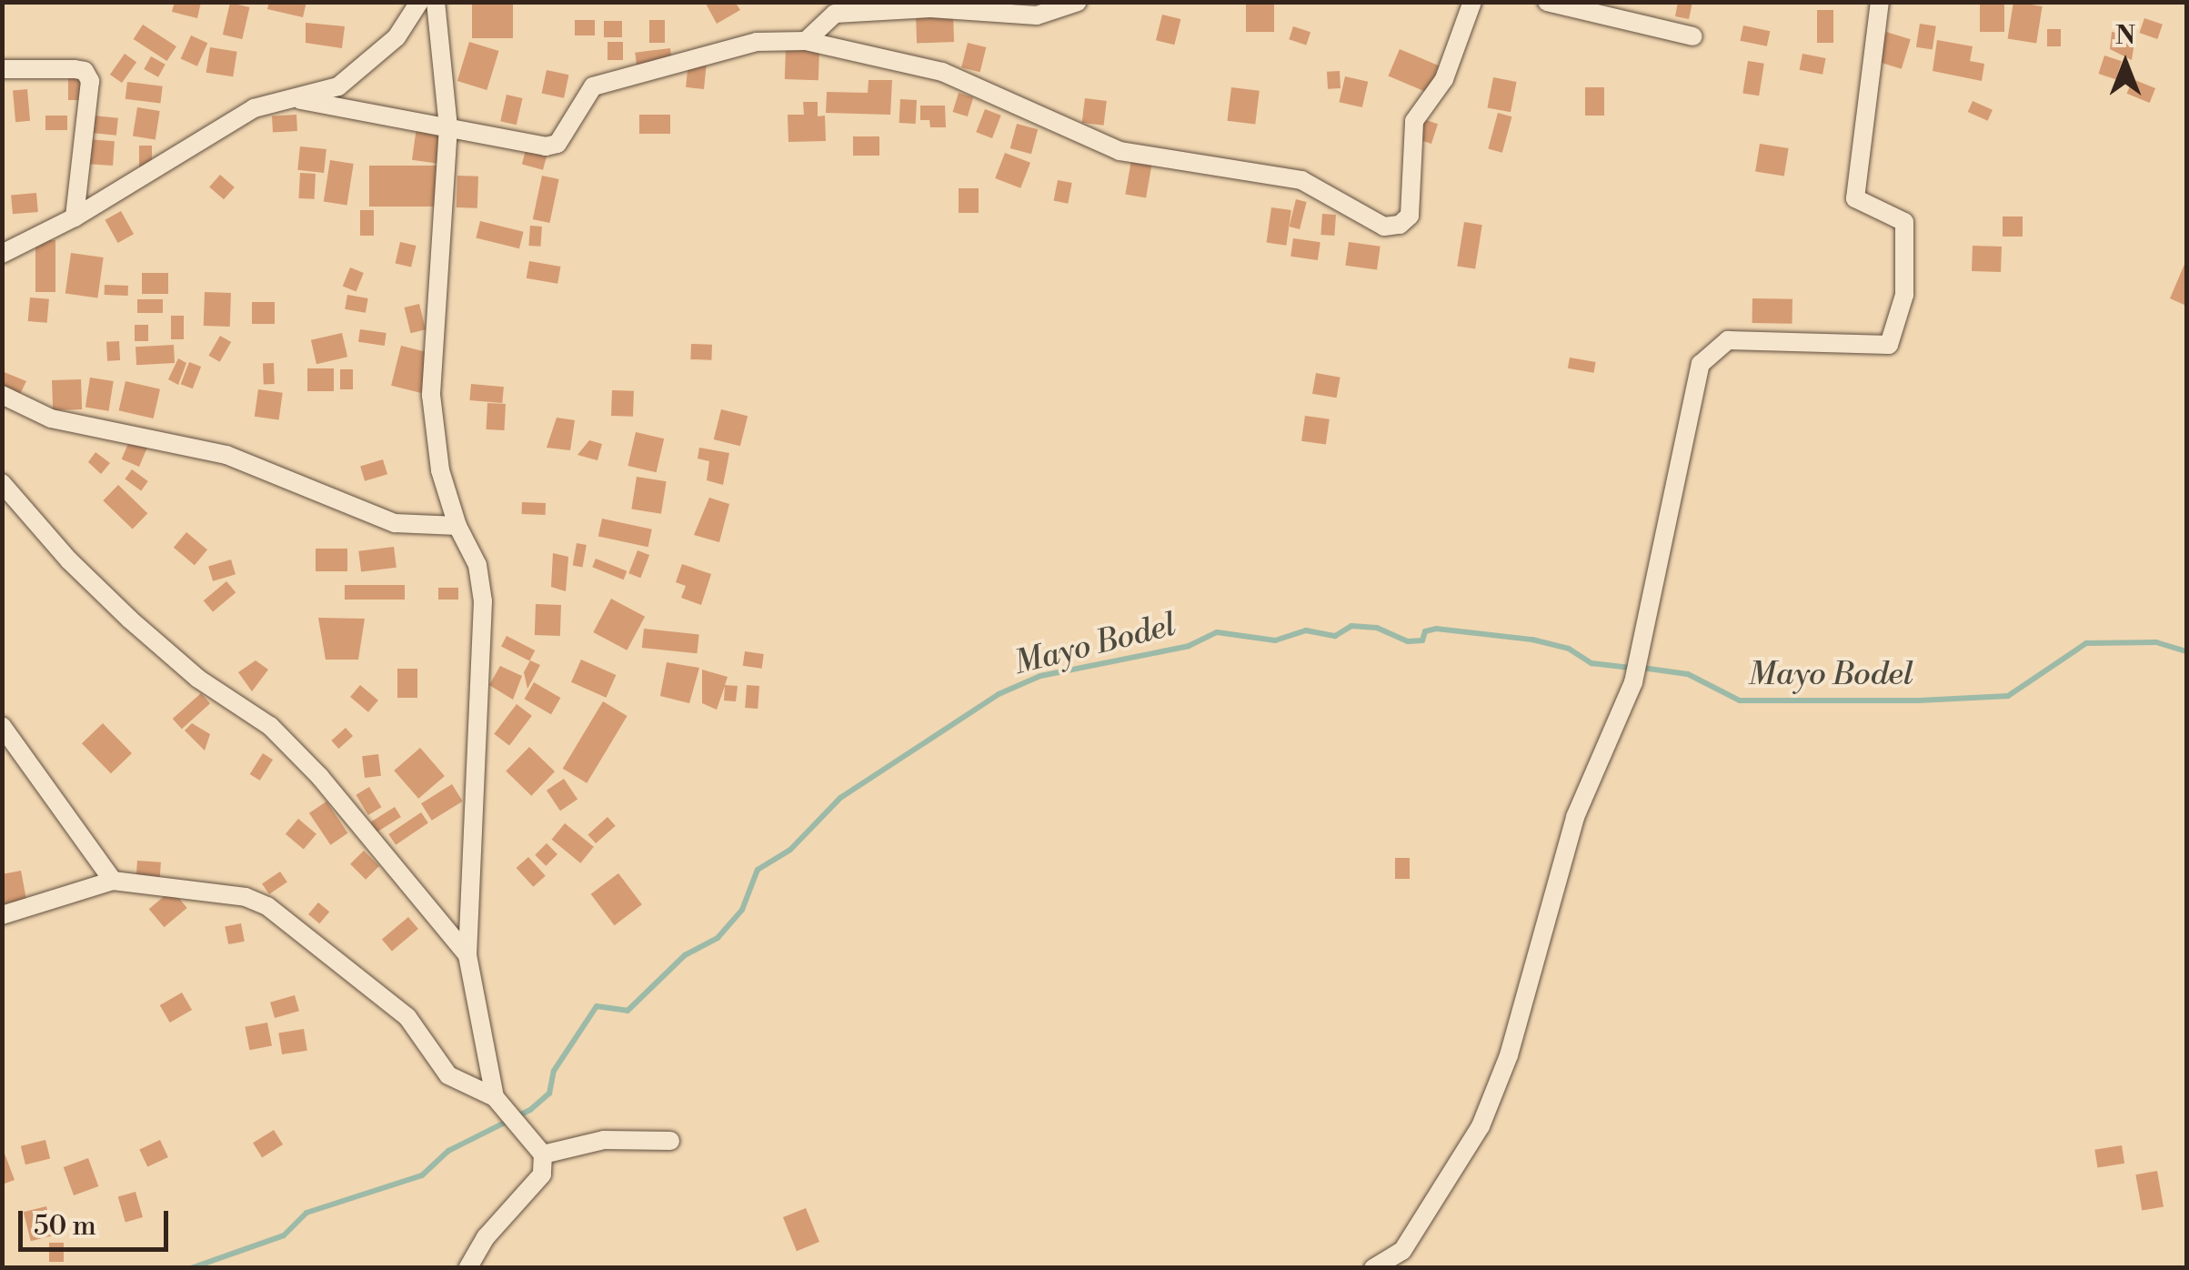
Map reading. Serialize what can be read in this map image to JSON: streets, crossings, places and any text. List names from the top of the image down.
{
  "water": ["Mayo Bodel"],
  "scale_bar": "50 m",
  "north": "top"
}
